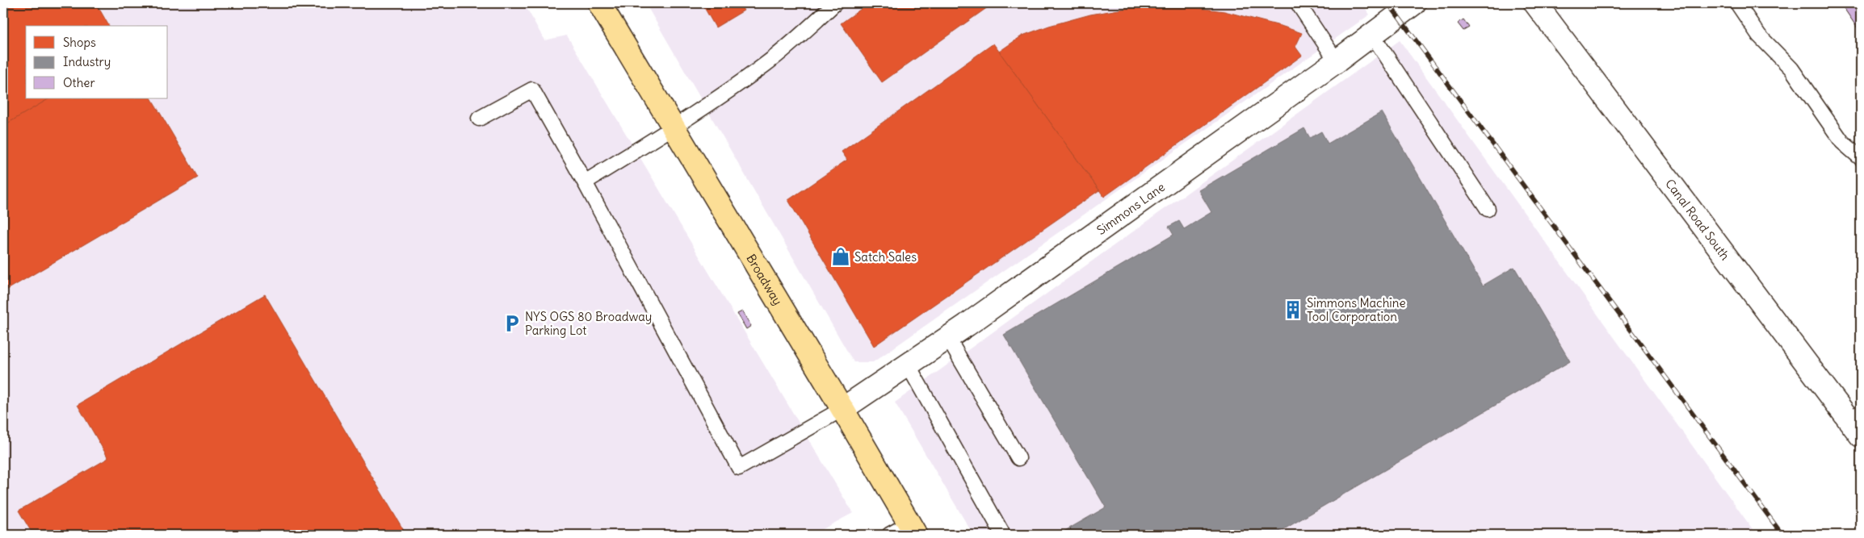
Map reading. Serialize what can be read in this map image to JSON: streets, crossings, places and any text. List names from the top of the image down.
{
  "streets": {
    "main road": ["Broadway"],
    "street": ["Simmons Lane", "Canal Road South"]
  },
  "crossings": [
    ["Simmons Lane", "Broadway"]
  ],
  "places": {
    "shop": ["Satch Sales"],
    "building": ["Simmons Machine Tool Corporation"],
    "parking": ["NYS OGS 80 Broadway Parking Lot"]
  },
  "legend": ["Shops", "Industry", "Other"]
}
